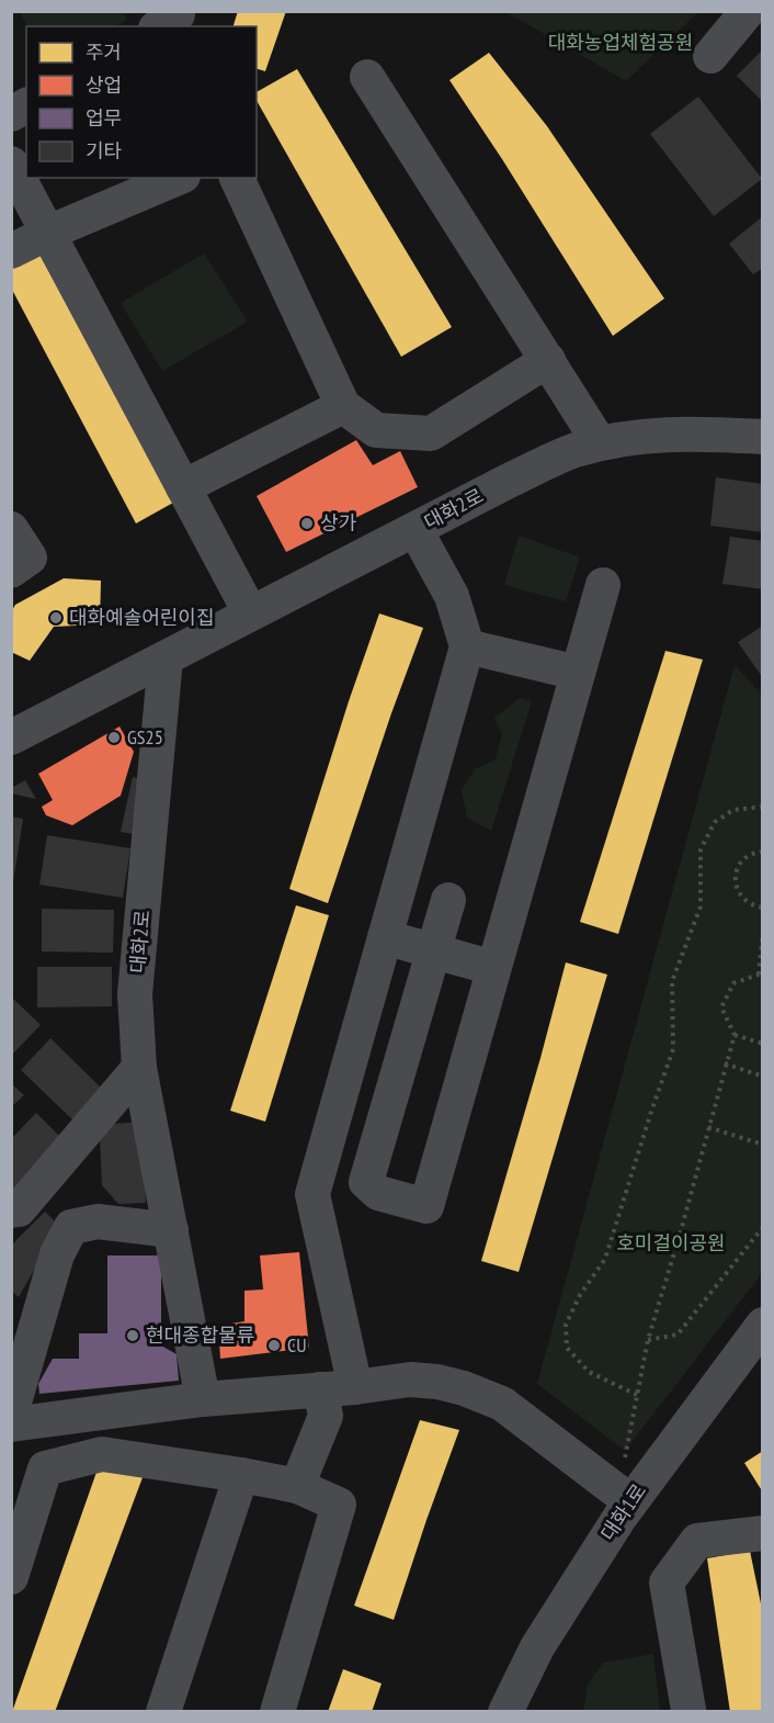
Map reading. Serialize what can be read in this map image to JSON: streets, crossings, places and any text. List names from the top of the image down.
{
  "streets": {
    "street": ["대화2로", "대화1로"]
  },
  "parks": ["대화농업체험공원", "호미걸이공원"],
  "places": [
    "상가",
    "대화예솔어린이집",
    "GS25",
    "현대종합물류",
    "CU"
  ],
  "legend": [
    "주거",
    "상업",
    "업무",
    "기타"
  ]
}
